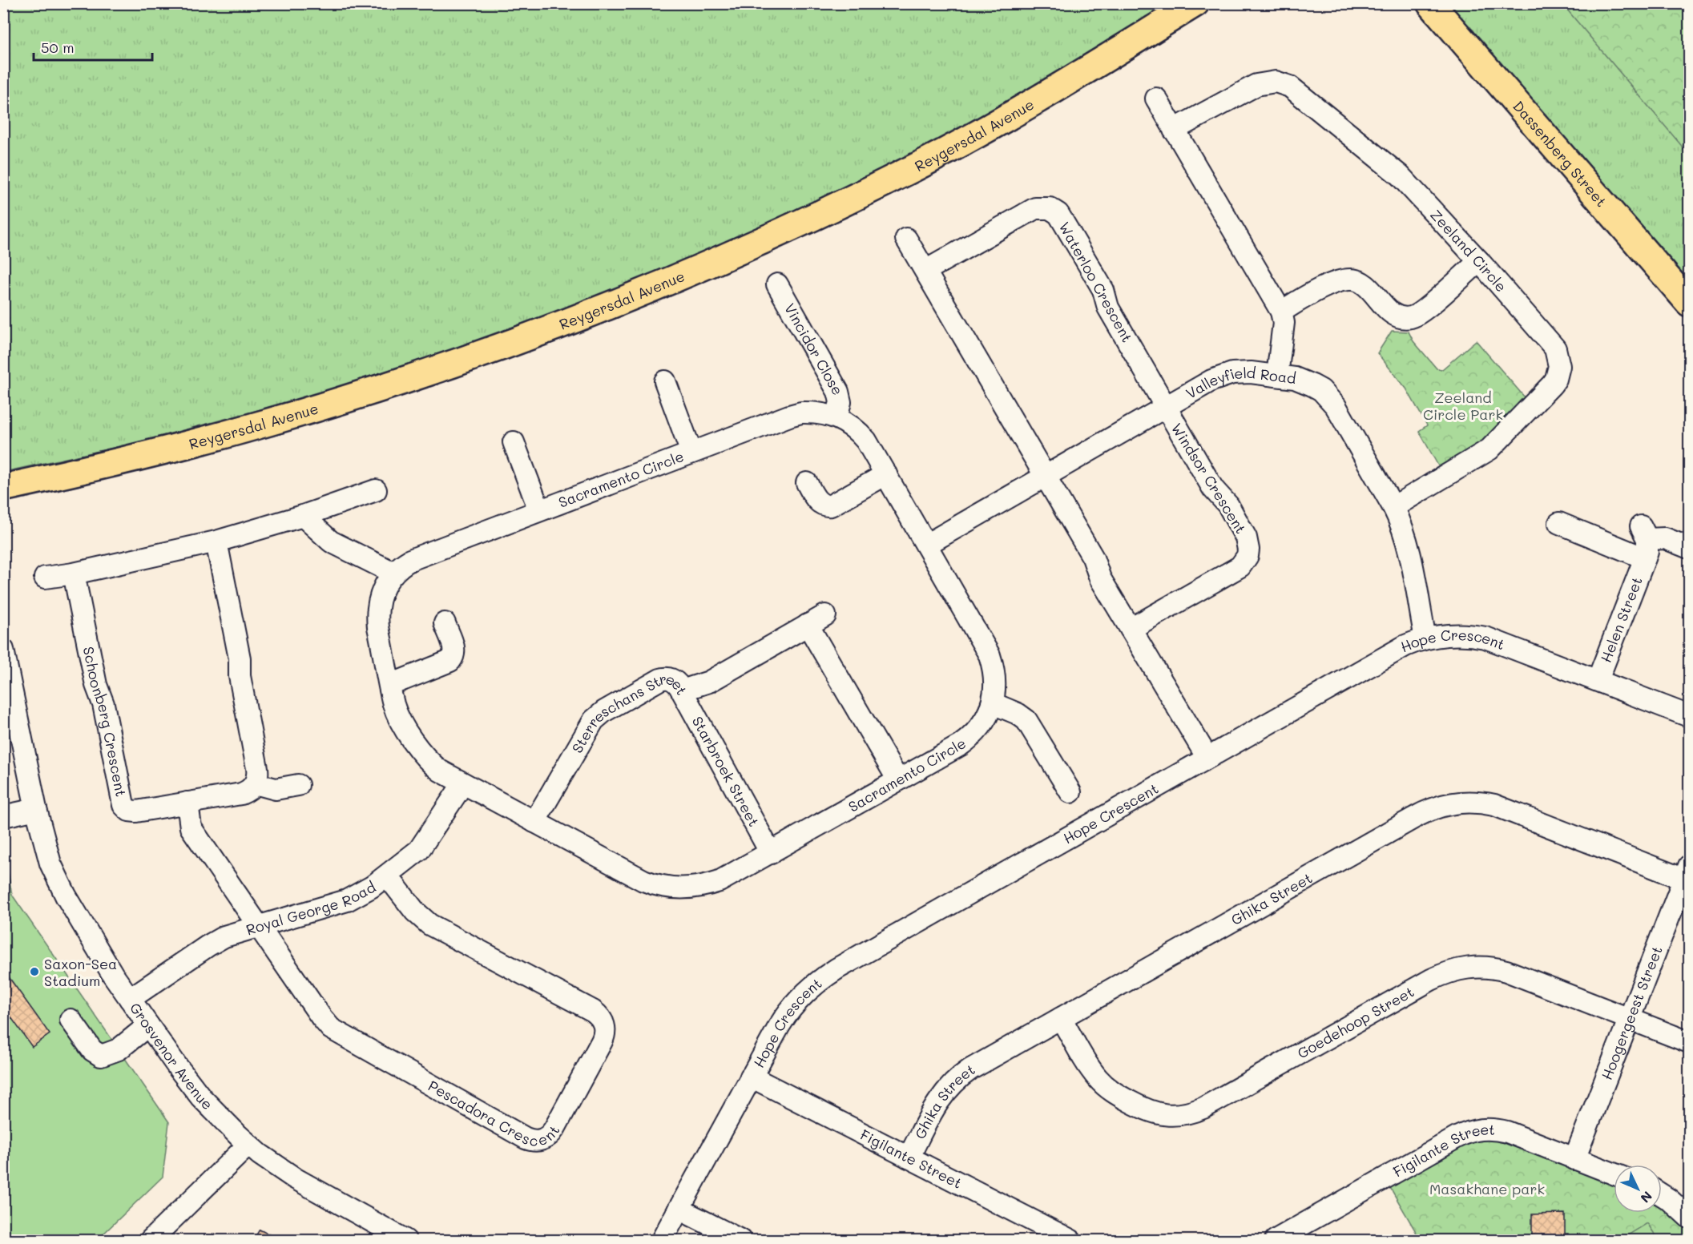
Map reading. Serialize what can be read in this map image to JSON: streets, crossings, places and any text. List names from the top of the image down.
{
  "streets": {
    "main road": ["Reygersdal Avenue", "Dassenberg Street"],
    "street": [
      "Zeeland Circle",
      "Waterloo Crescent",
      "Vincidor Close",
      "Valleyfield Road",
      "Windsor Crescent",
      "Sacramento Circle",
      "Helen Street",
      "Hope Crescent",
      "Schoonberg Crescent",
      "Sterreschans Street",
      "Starbroek Street",
      "Ghika Street",
      "Royal George Road",
      "Hoogergeest Street",
      "Goedehoop Street",
      "Grosvenor Avenue",
      "Pescadora Crescent",
      "Figilante Street"
    ]
  },
  "crossings": [
    ["Zeeland Circle", "Valleyfield Road"],
    ["Waterloo Crescent", "Valleyfield Road"],
    ["Waterloo Crescent", "Windsor Crescent"],
    ["Vincidor Close", "Sacramento Circle"],
    ["Valleyfield Road", "Windsor Crescent"],
    ["Valleyfield Road", "Sacramento Circle"],
    ["Valleyfield Road", "Hope Crescent"],
    ["Sacramento Circle", "Sterreschans Street"],
    ["Sacramento Circle", "Starbroek Street"],
    ["Sacramento Circle", "Royal George Road"],
    ["Helen Street", "Hope Crescent"],
    ["Hope Crescent", "Figilante Street"],
    ["Sterreschans Street", "Starbroek Street"],
    ["Ghika Street", "Hoogergeest Street"],
    ["Ghika Street", "Goedehoop Street"],
    ["Ghika Street", "Figilante Street"],
    ["Royal George Road", "Grosvenor Avenue"],
    ["Royal George Road", "Pescadora Crescent"],
    ["Hoogergeest Street", "Goedehoop Street"],
    ["Hoogergeest Street", "Figilante Street"]
  ],
  "parks": ["Zeeland Circle Park", "Masakhane park"],
  "places": ["Saxon-Sea Stadium"],
  "scale_bar": "50 m",
  "north": "bottom right"
}
